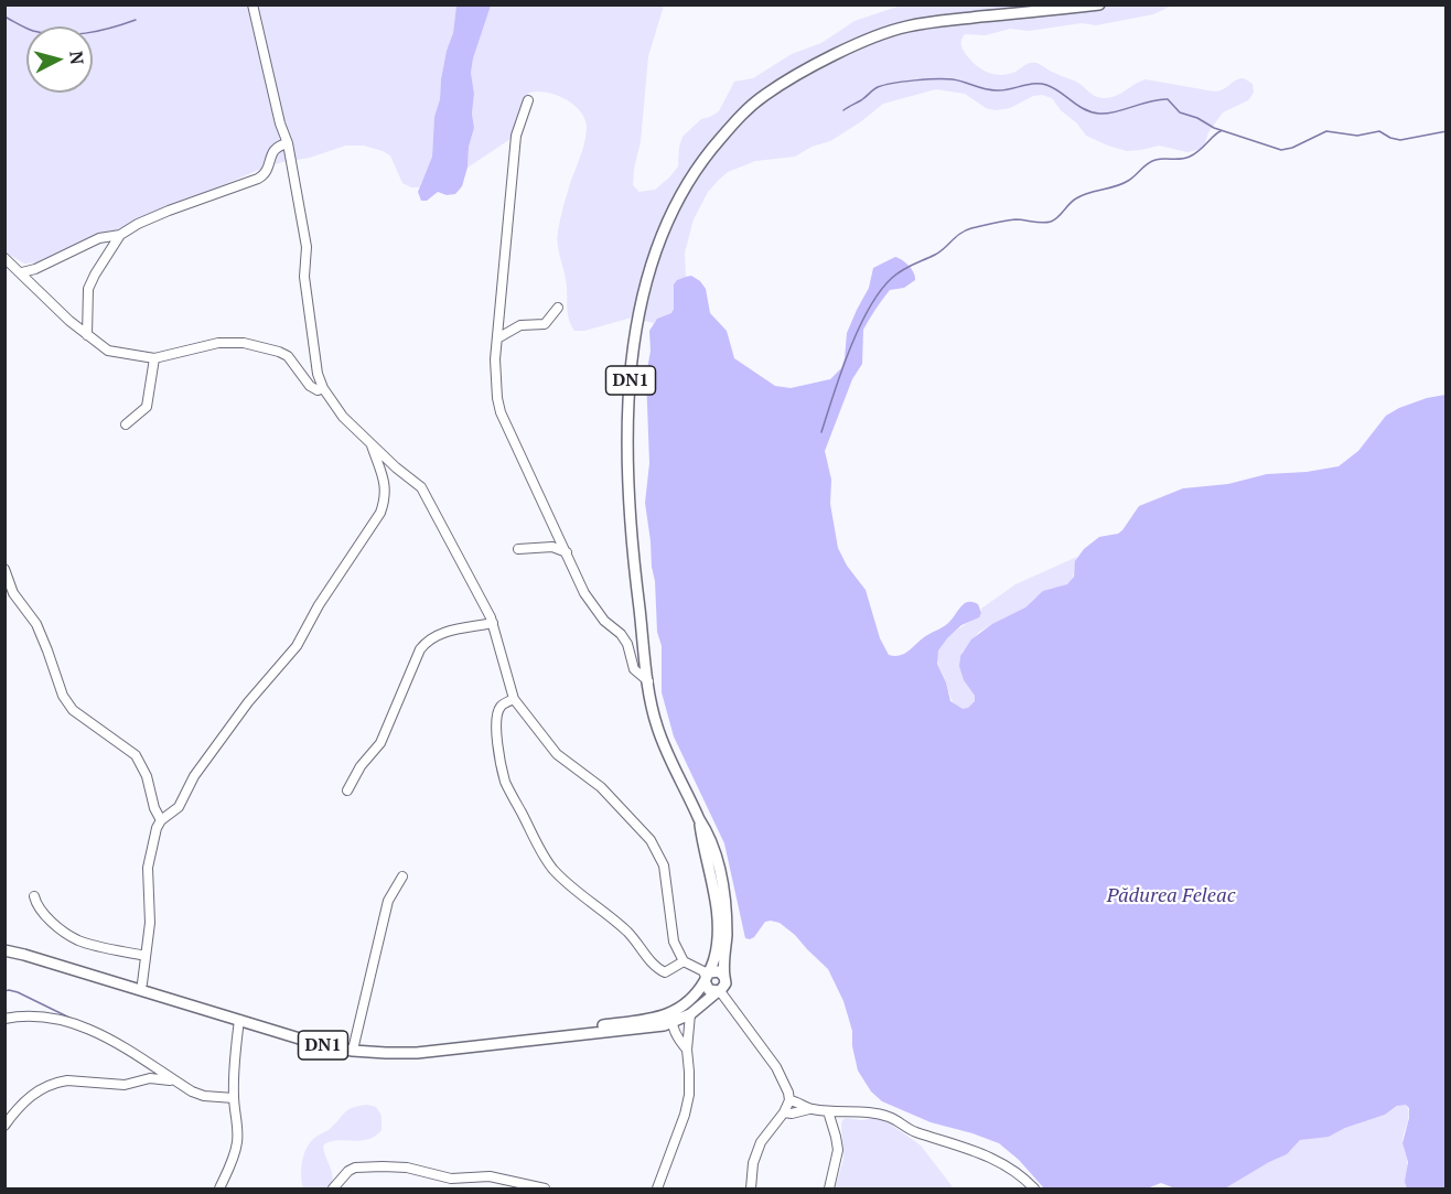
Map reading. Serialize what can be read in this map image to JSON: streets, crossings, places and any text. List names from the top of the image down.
{
  "streets": {
    "main road": ["DN1"]
  },
  "parks": ["Pădurea Feleac"],
  "north": "right"
}
